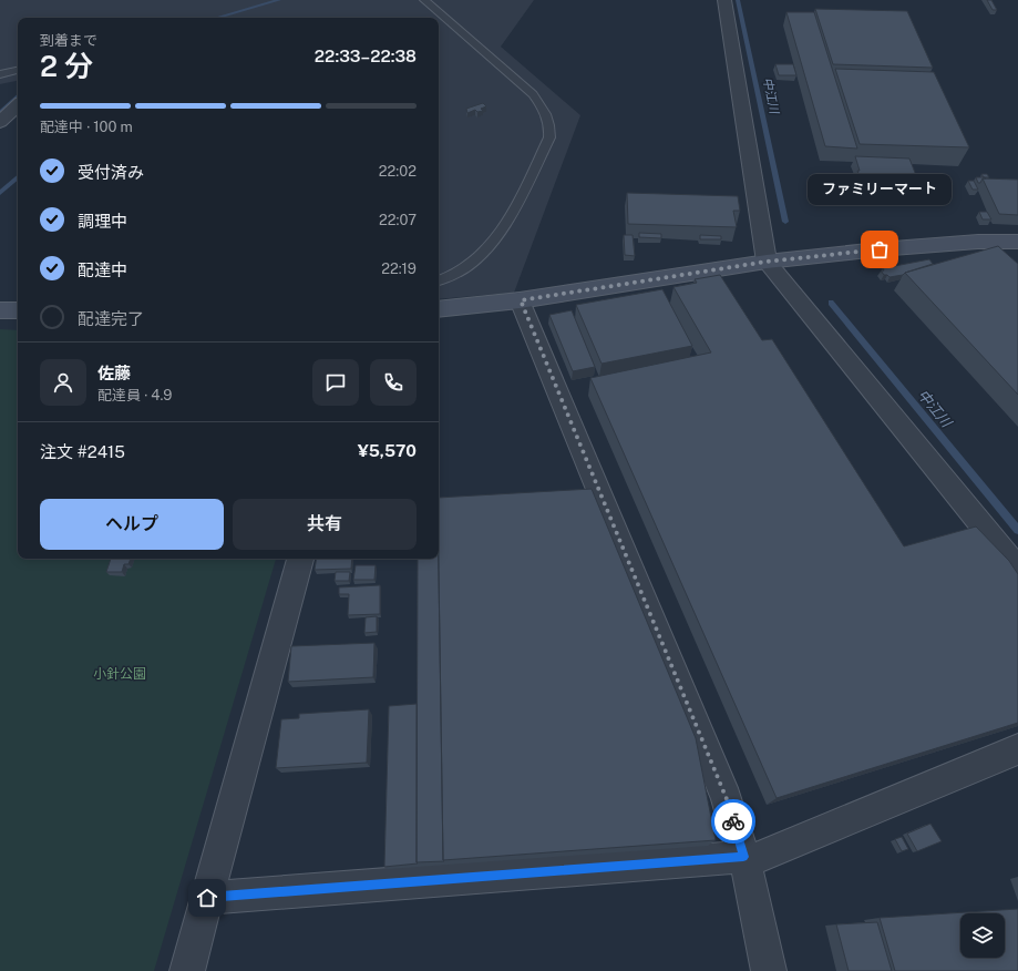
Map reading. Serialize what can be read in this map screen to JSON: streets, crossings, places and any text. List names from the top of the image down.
{
  "water": ["中江川"],
  "parks": ["小針公園"],
  "places": ["ファミリーマート"],
  "page": {
    "heading": ["2 分", "到着まで", "22:33–22:38"],
    "panel": [
      "佐藤",
      "配達員 · 4.9",
      "注文 #2415",
      "¥5,570"
    ],
    "bar": "配達中 · 100 m",
    "list": [
      ["受付済み", "22:02"],
      ["調理中", "22:07"],
      ["配達中", "22:19"],
      "配達完了"
    ],
    "bubble": "ファミリーマート",
    "buttons": ["ヘルプ", "共有"]
  }
}
